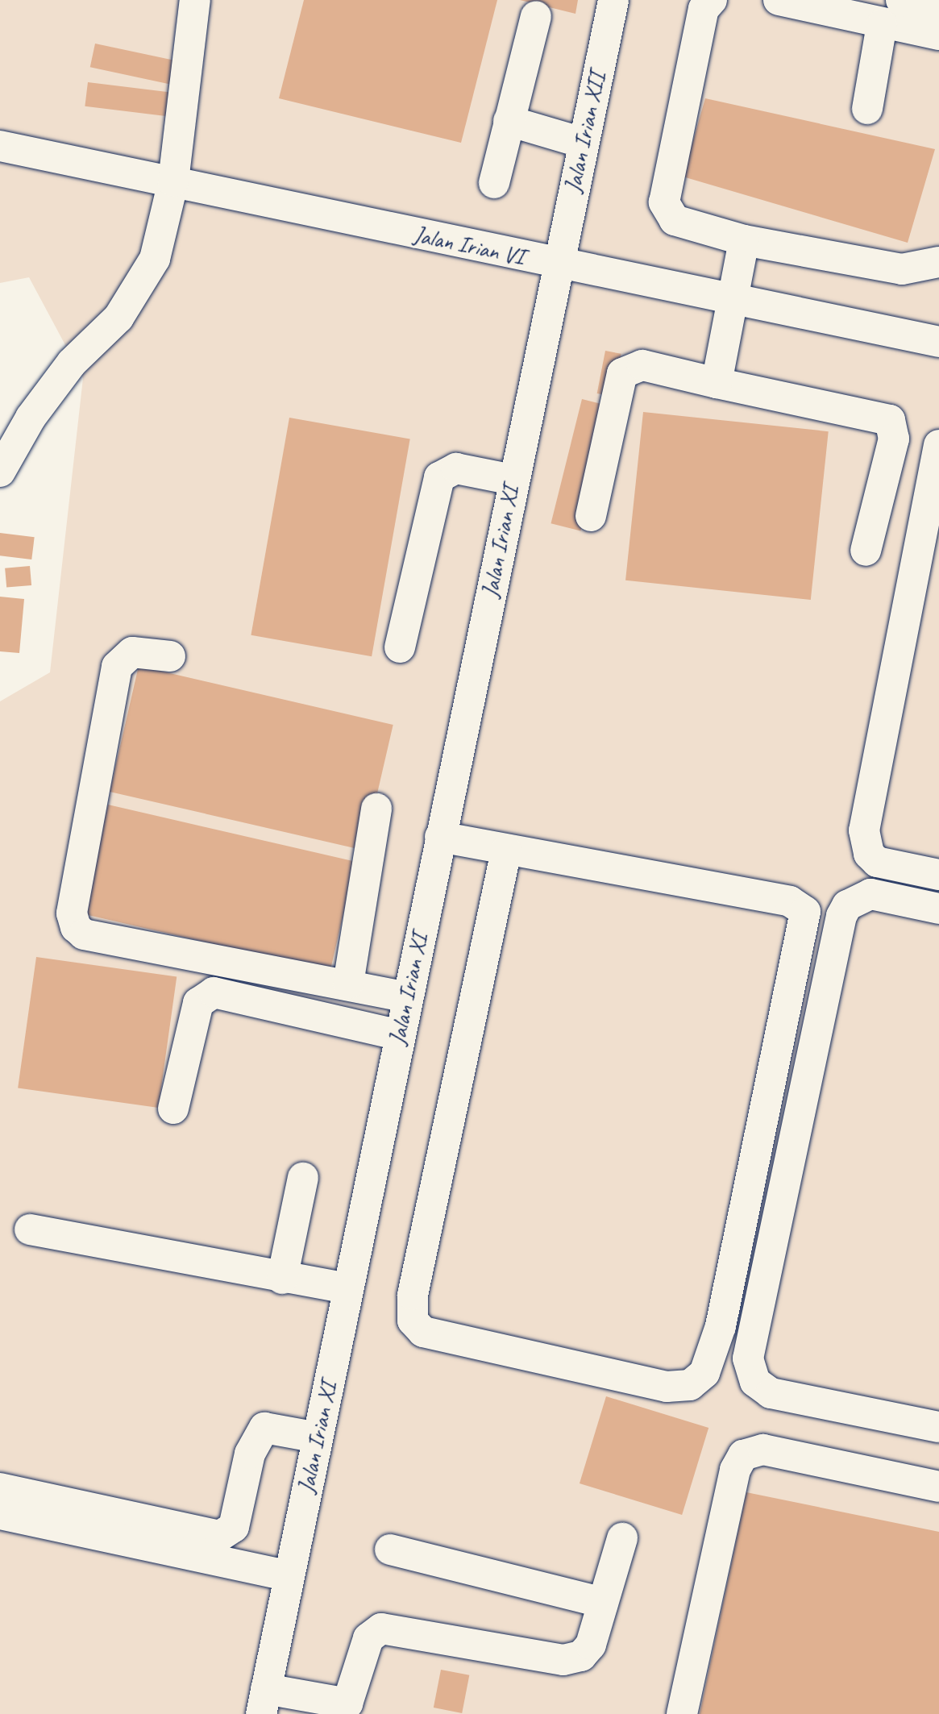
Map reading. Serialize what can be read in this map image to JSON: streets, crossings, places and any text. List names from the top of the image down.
{
  "streets": {
    "street": ["Jalan Irian XII", "Jalan Irian VI", "Jalan Irian XI"]
  },
  "crossings": [
    ["Jalan Irian XII", "Jalan Irian VI"],
    ["Jalan Irian XII", "Jalan Irian XI"],
    ["Jalan Irian VI", "Jalan Irian XI"]
  ]
}
